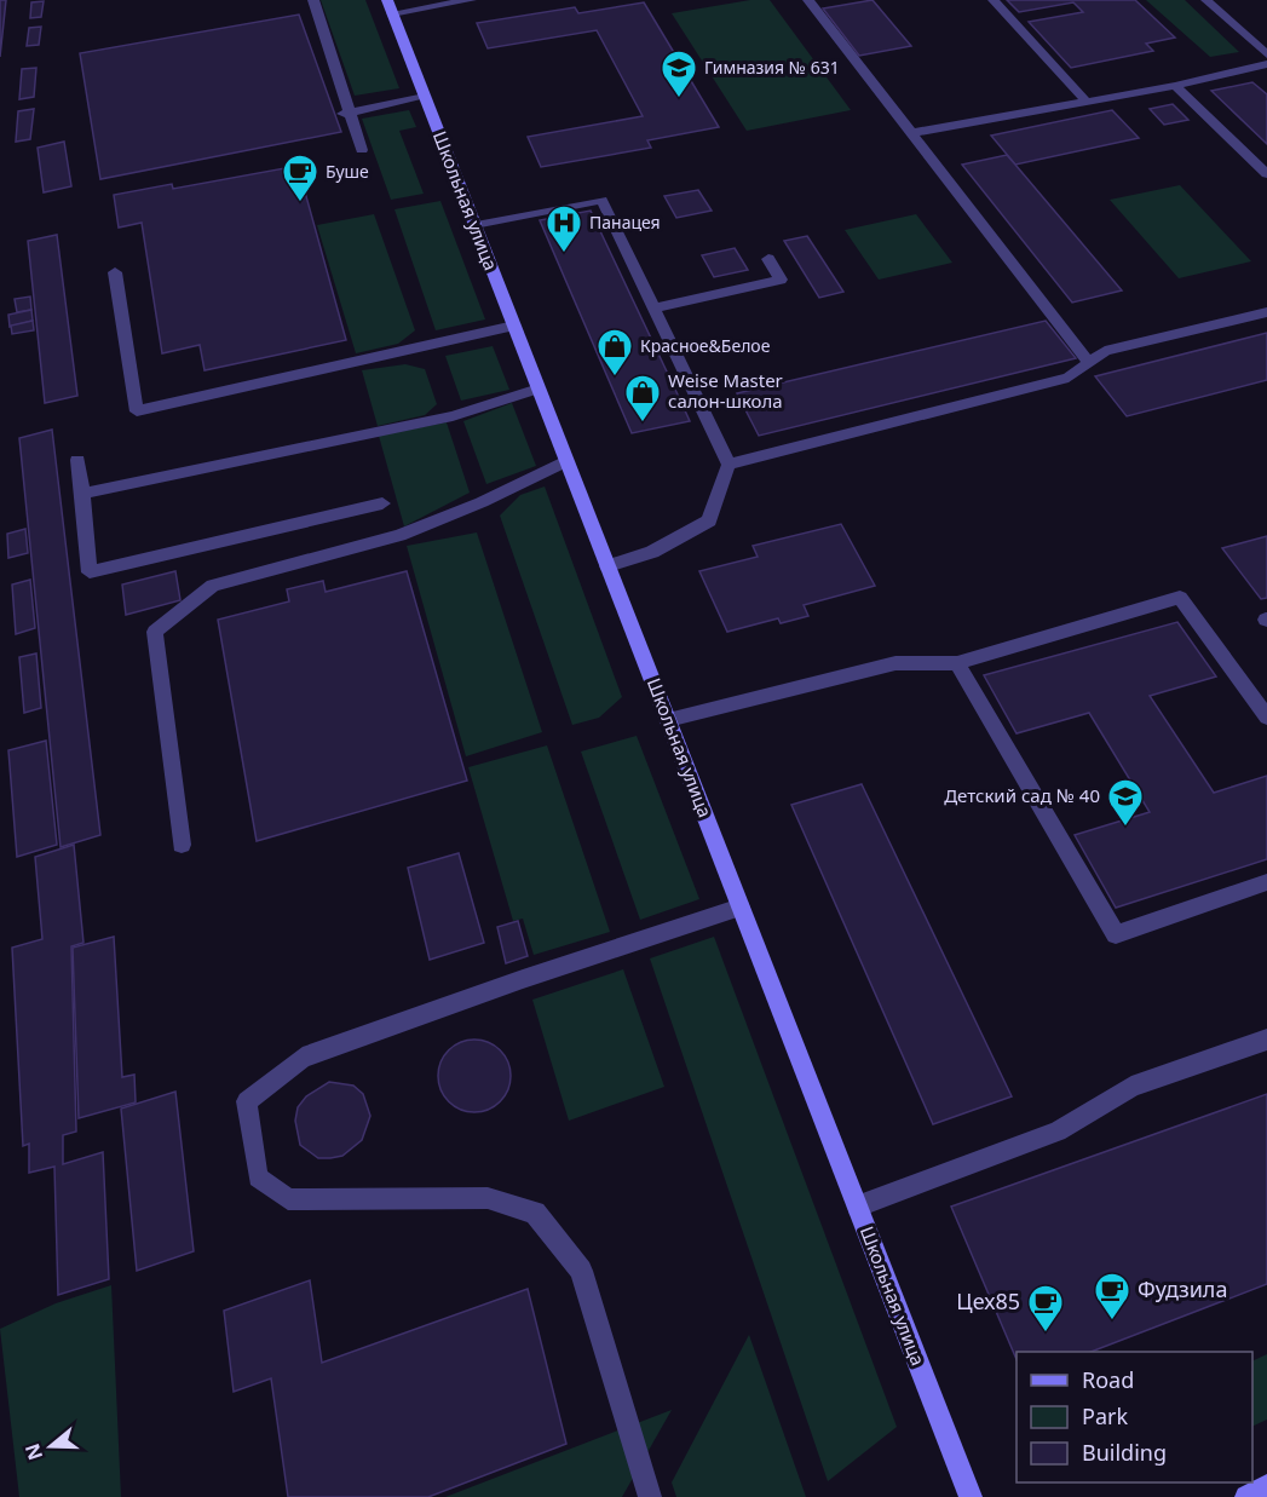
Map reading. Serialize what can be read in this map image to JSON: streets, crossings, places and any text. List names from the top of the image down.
{
  "streets": {
    "street": ["Школьная улица"]
  },
  "places": {
    "school or university": ["Гимназия № 631", "Детский сад № 40"],
    "cafe": ["Буше", "Фудзила", "Цех85"],
    "hospital": ["Панацея"],
    "shop": ["Красное&Белое", "Weise Master салон-школа"]
  },
  "legend": ["Road", "Park", "Building"],
  "north": "left"
}
